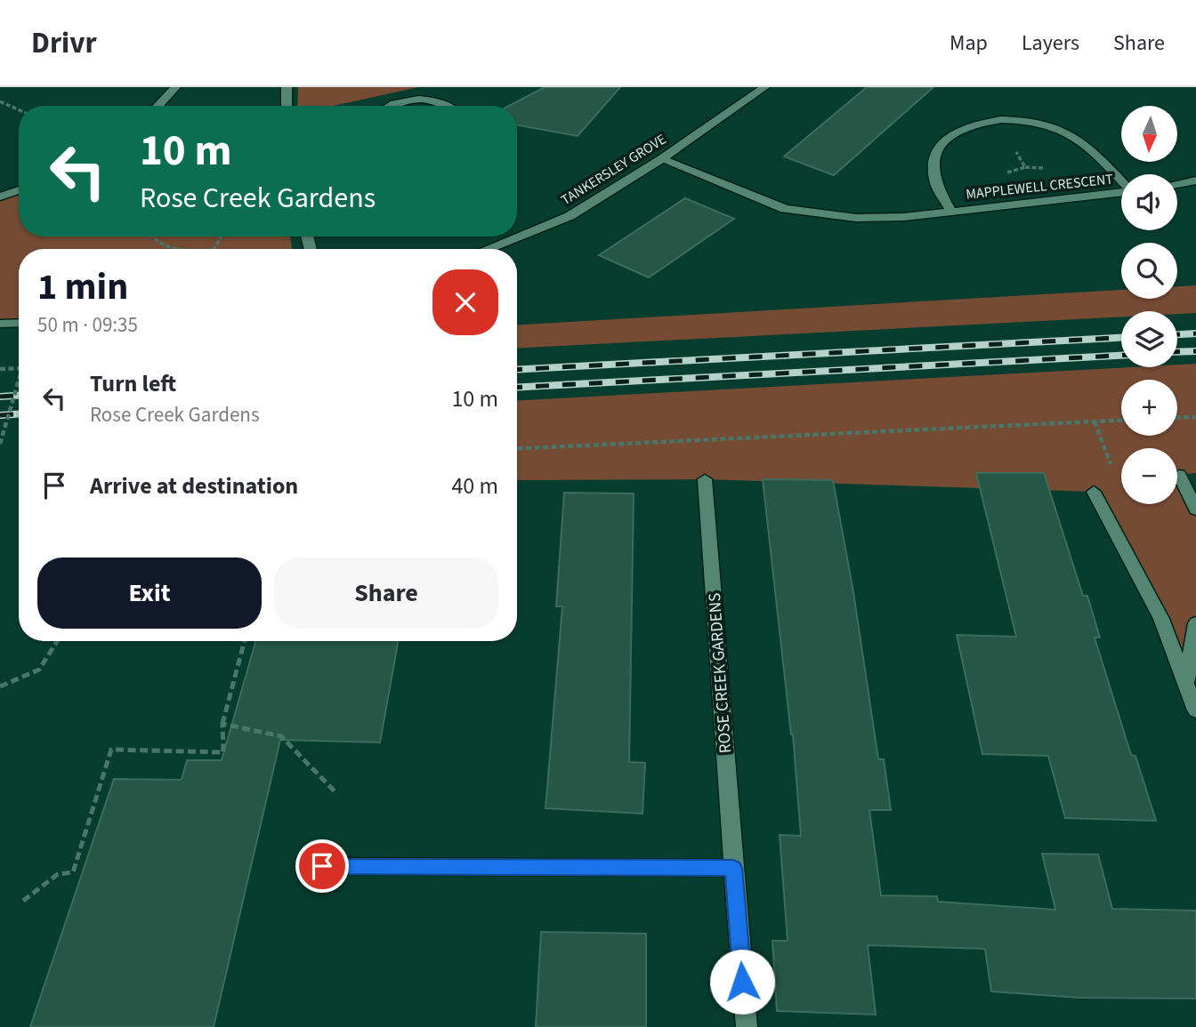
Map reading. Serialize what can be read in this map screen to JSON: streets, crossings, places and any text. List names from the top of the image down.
{
  "streets": {
    "street": ["TANKERSLEY GROVE", "MAPPLEWELL CRESCENT", "ROSE CREEK GARDENS"]
  },
  "crossings": [
    ["TANKERSLEY GROVE", "MAPPLEWELL CRESCENT"]
  ],
  "north": "bottom",
  "page": {
    "header": "Drivr",
    "nav": ["Map", "Layers", "Share"],
    "map_buttons": ["+", "−"],
    "turn": ["10 m", "Rose Creek Gardens"],
    "heading": ["1 min", "50 m · 09:35"],
    "list": [
      {
        "name": "Turn left",
        "note": "Rose Creek Gardens",
        "value": "10 m"
      },
      {
        "name": "Arrive at destination",
        "value": "40 m"
      }
    ],
    "buttons": ["Exit", "Share"]
  }
}
